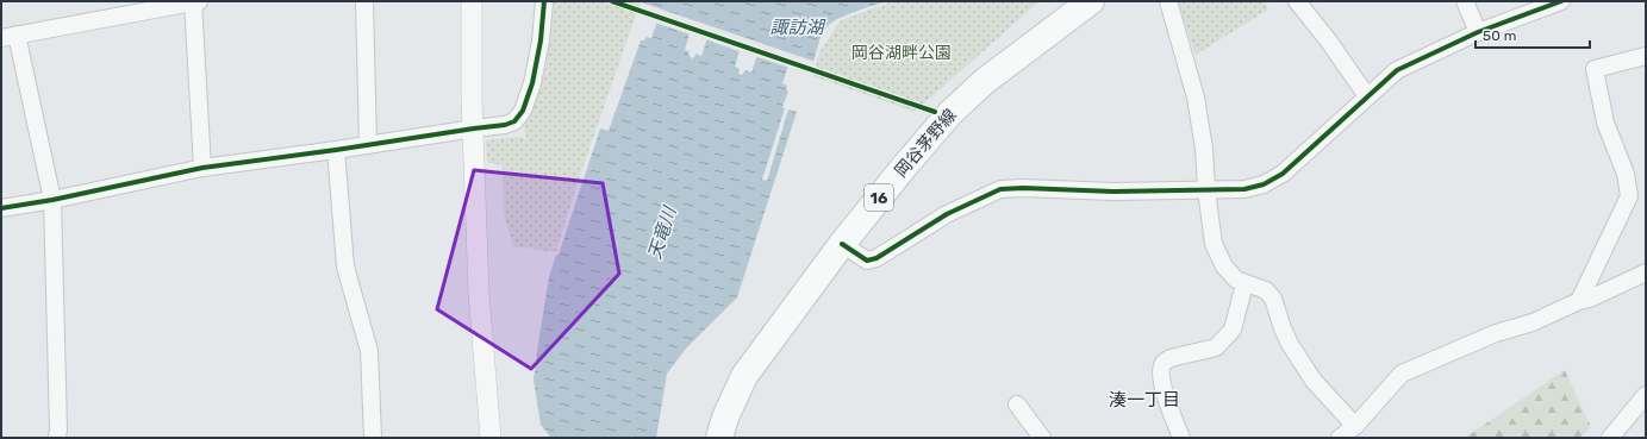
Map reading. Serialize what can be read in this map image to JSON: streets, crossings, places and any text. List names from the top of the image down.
{
  "streets": {
    "main road": ["岡谷茅野線", "16"]
  },
  "districts": ["湊一丁目"],
  "water": ["諏訪湖", "天竜川"],
  "parks": ["岡谷湖畔公園"],
  "scale_bar": "50 m"
}
